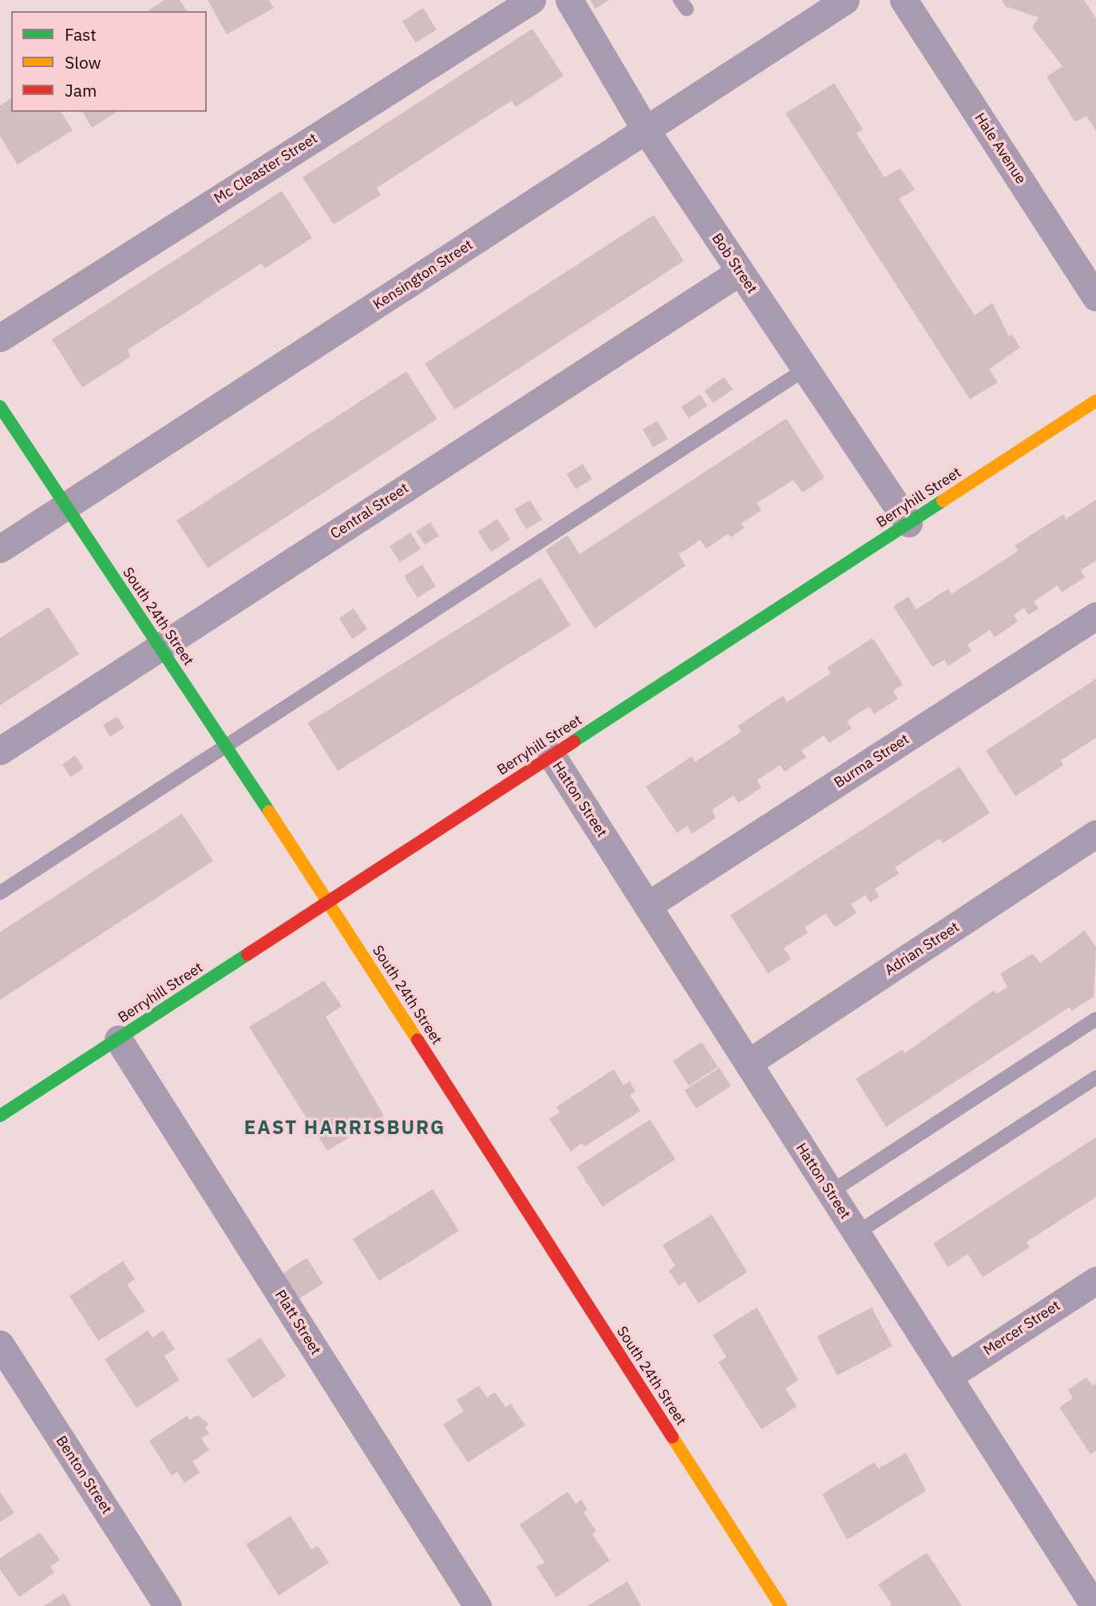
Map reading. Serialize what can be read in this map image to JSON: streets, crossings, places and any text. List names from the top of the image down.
{
  "streets": {
    "street": [
      "Hale Avenue",
      "Mc Cleaster Street",
      "Bob Street",
      "Kensington Street",
      "Berryhill Street",
      "Central Street",
      "South 24th Street",
      "Burma Street",
      "Hatton Street",
      "Adrian Street",
      "Platt Street",
      "Mercer Street",
      "Benton Street"
    ]
  },
  "crossings": [
    ["Bob Street", "Kensington Street"],
    ["Bob Street", "Berryhill Street"],
    ["Bob Street", "Central Street"],
    ["Kensington Street", "South 24th Street"],
    ["Berryhill Street", "South 24th Street"],
    ["Berryhill Street", "Hatton Street"],
    ["Berryhill Street", "Platt Street"],
    ["Central Street", "South 24th Street"],
    ["Burma Street", "Hatton Street"],
    ["Hatton Street", "Adrian Street"],
    ["Hatton Street", "Mercer Street"]
  ],
  "districts": ["EAST HARRISBURG"],
  "legend": ["Fast", "Slow", "Jam"]
}
